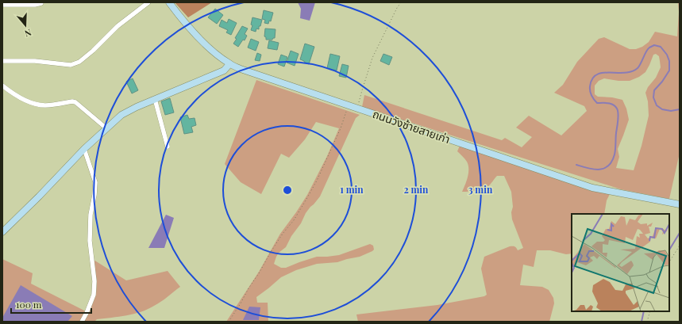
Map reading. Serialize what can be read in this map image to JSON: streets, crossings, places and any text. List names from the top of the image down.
{
  "streets": {
    "main road": ["ถนนวังซ้ายสายเก่า"]
  },
  "scale_bar": "100 m",
  "north": "bottom",
  "rings": ["1 min", "2 min", "3 min"]
}
